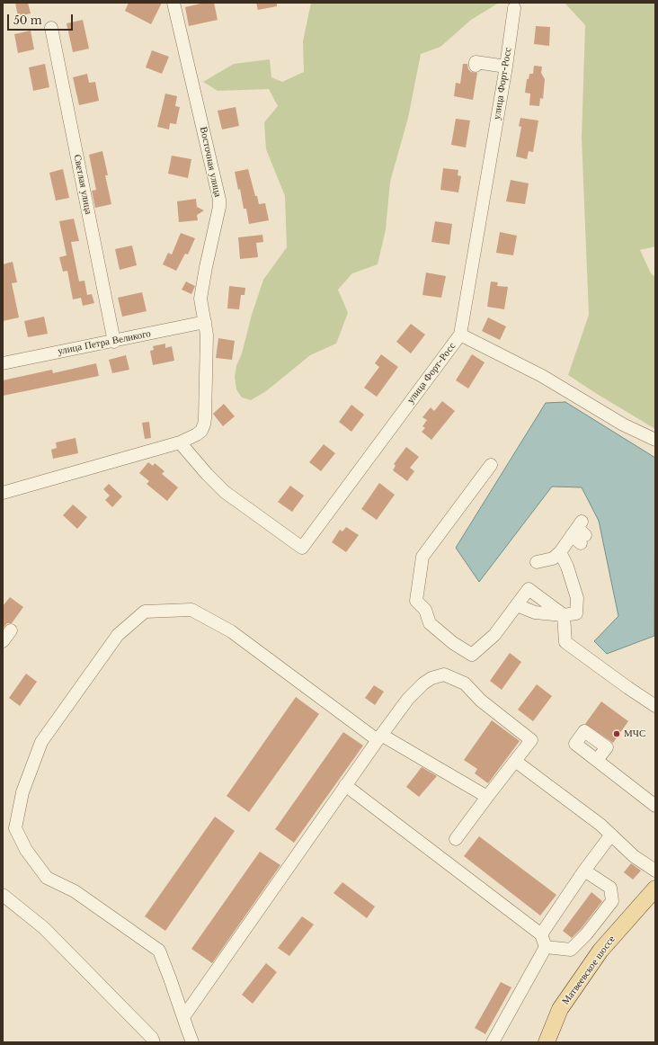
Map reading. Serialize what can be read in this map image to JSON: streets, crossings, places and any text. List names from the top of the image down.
{
  "streets": {
    "main road": ["Матвеевское шоссе"],
    "street": [
      "улица Форт-Росс",
      "Восточная улица",
      "Светлая улица",
      "улица Петра Великого"
    ]
  },
  "crossings": [
    ["улица Форт-Росс", "Восточная улица"],
    ["Восточная улица", "улица Петра Великого"],
    ["Светлая улица", "улица Петра Великого"]
  ],
  "places": ["МЧС"],
  "scale_bar": "50 m"
}
